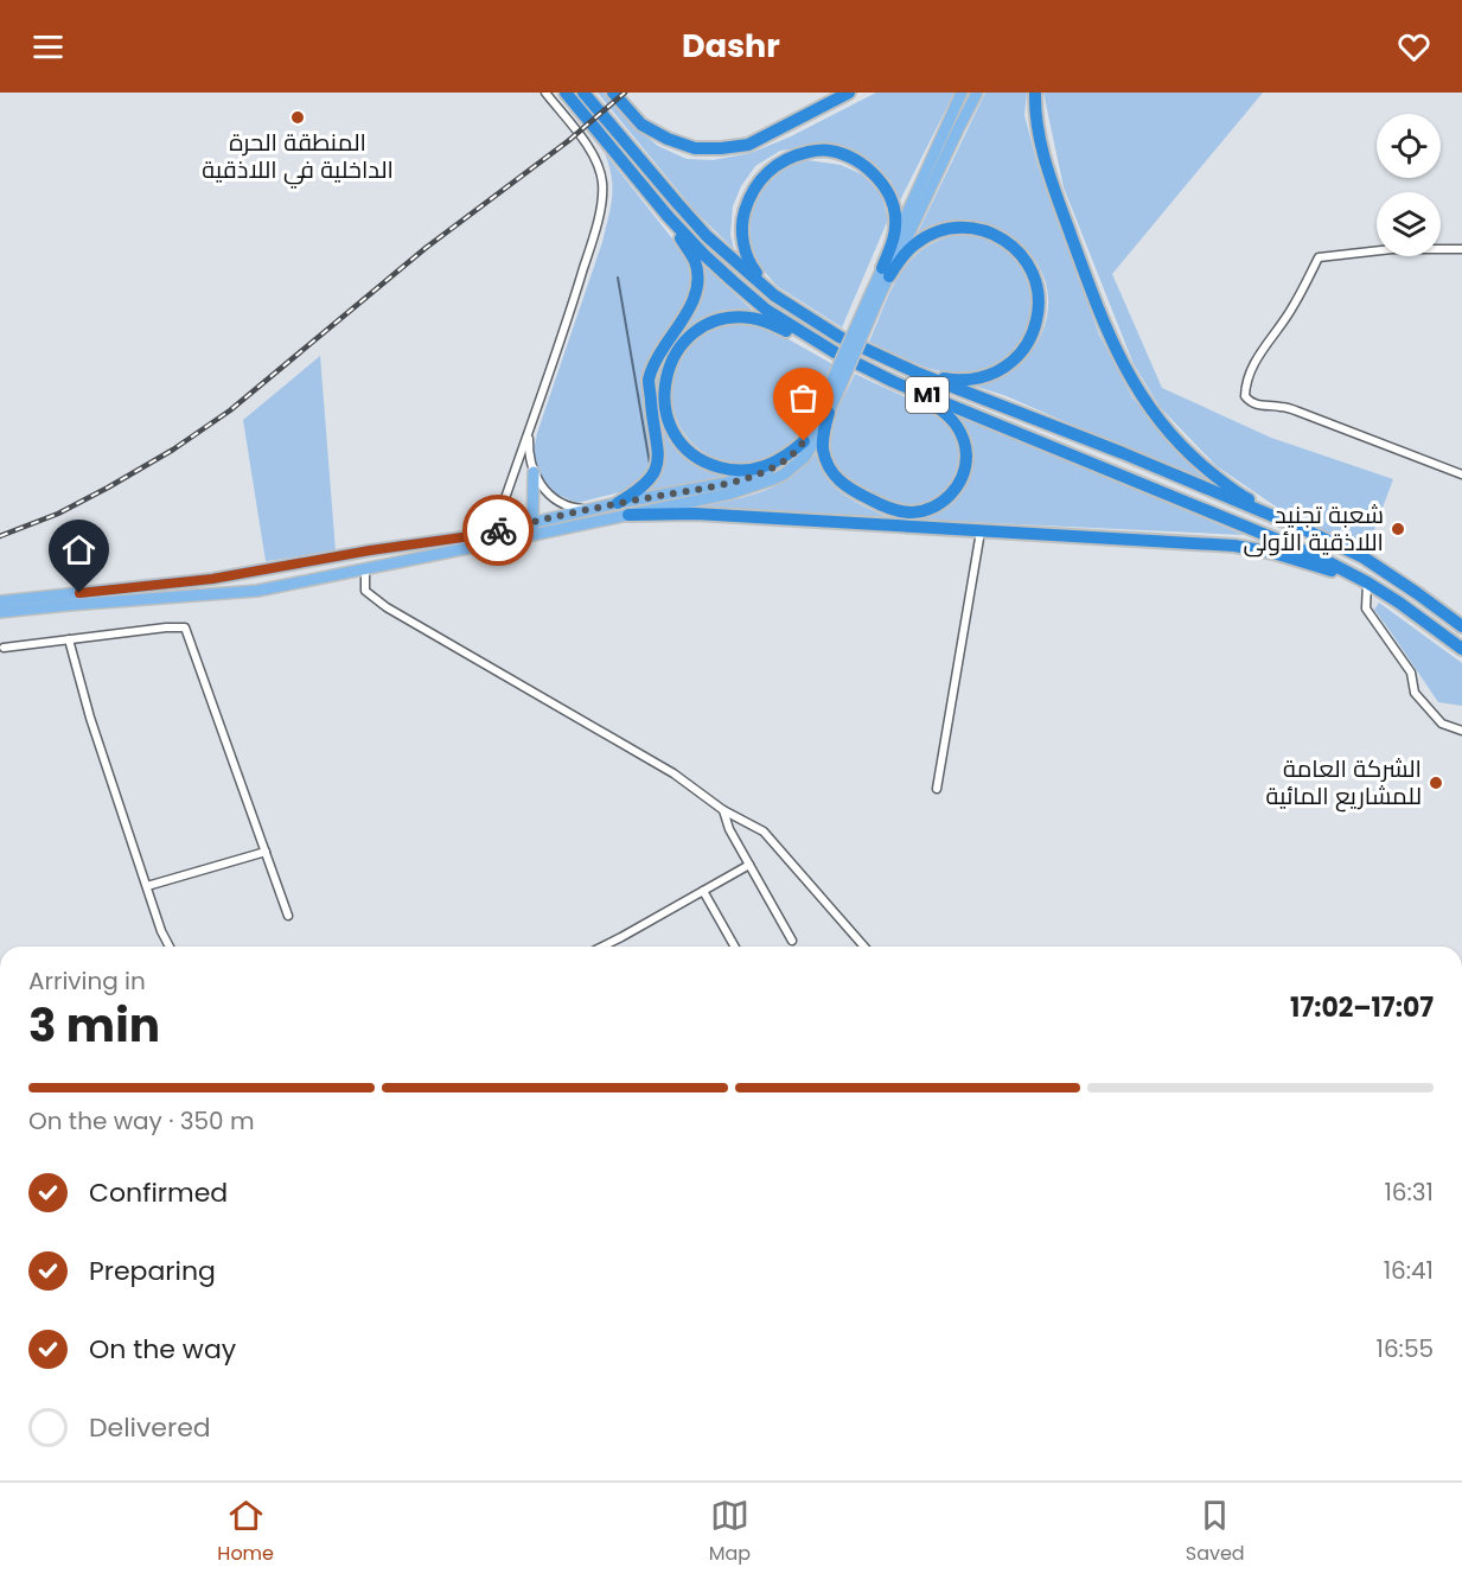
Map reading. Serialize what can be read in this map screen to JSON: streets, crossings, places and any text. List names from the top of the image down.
{
  "streets": {
    "highway": ["M1"]
  },
  "places": ["المنطقة الحرة الداخلية في اللاذقية", "شعبة تجنيد اللاذقية الأولى", "الشركة العامة للمشاريع المائية"],
  "page": {
    "header": "Dashr",
    "heading": ["3 min", "Arriving in", "17:02–17:07"],
    "bar": "On the way · 350 m",
    "list": [
      ["Confirmed", "16:31"],
      ["Preparing", "16:41"],
      ["On the way", "16:55"],
      "Delivered"
    ],
    "tabs": ["Home", "Map", "Saved"]
  }
}
